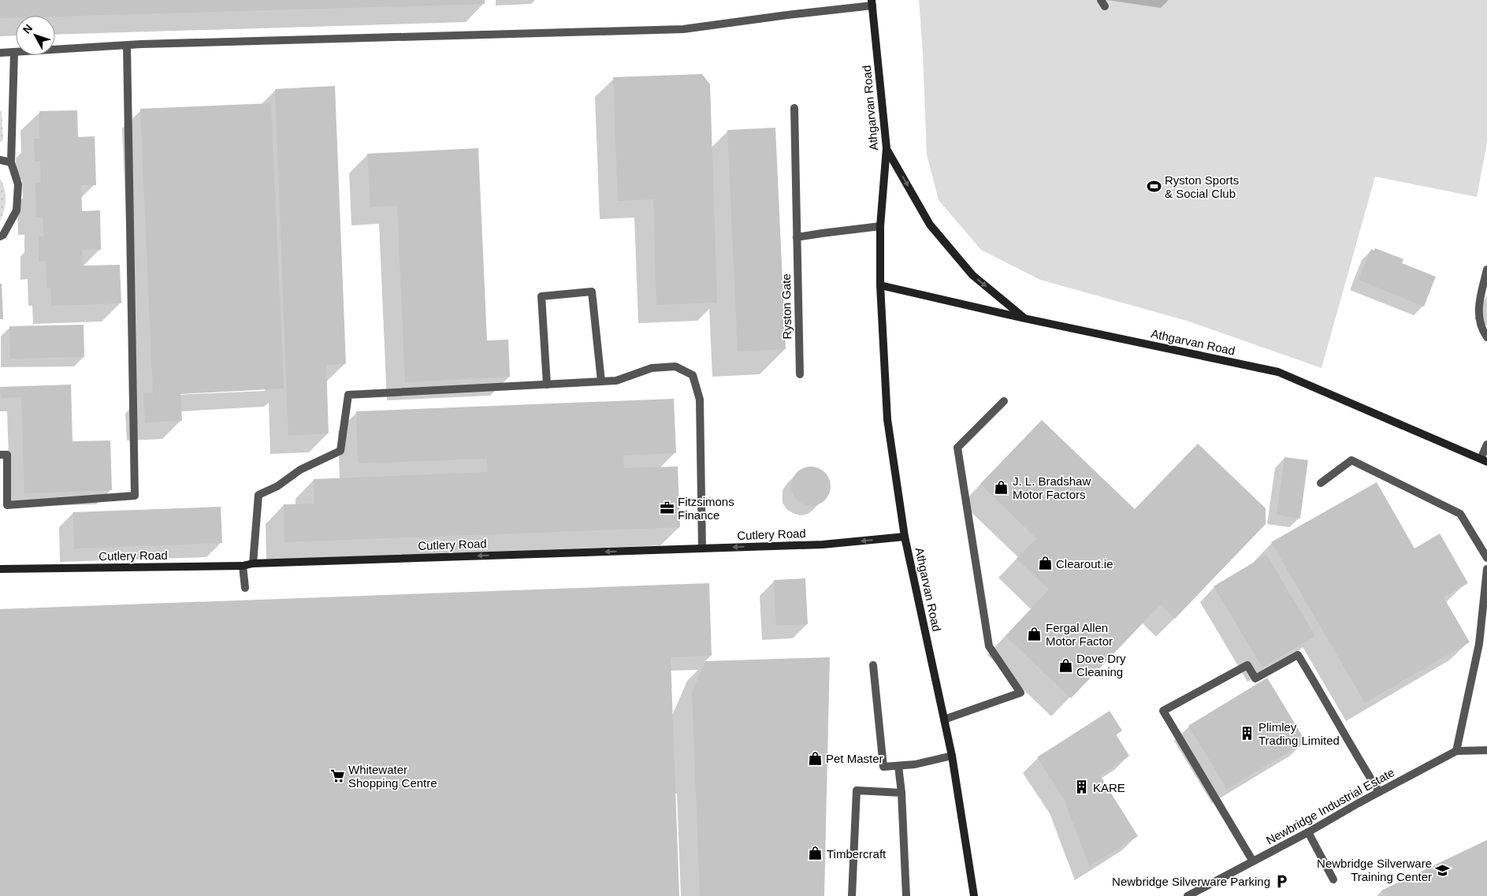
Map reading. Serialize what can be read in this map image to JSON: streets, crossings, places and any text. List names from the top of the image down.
{
  "streets": {
    "main road": ["Athgarvan Road", "Cutlery Road"],
    "street": ["Ryston Gate", "Newbridge Industrial Estate"]
  },
  "crossings": [
    ["Athgarvan Road", "Cutlery Road"]
  ],
  "one_way": ["Cutlery Road"],
  "places": {
    "sports": ["Ryston Sports & Social Club"],
    "shop": [
      "J. L. Bradshaw Motor Factors",
      "Clearout.ie",
      "Fergal Allen Motor Factor",
      "Dove Dry Cleaning",
      "Pet Master",
      "Timbercraft"
    ],
    "office": ["Fitzsimons Finance"],
    "building": ["Plimley Trading Limited", "KARE"],
    "supermarket": ["Whitewater Shopping Centre"],
    "school or university": ["Newbridge Silverware Training Center"],
    "parking": ["Newbridge Silverware Parking"]
  },
  "north": "top left"
}
